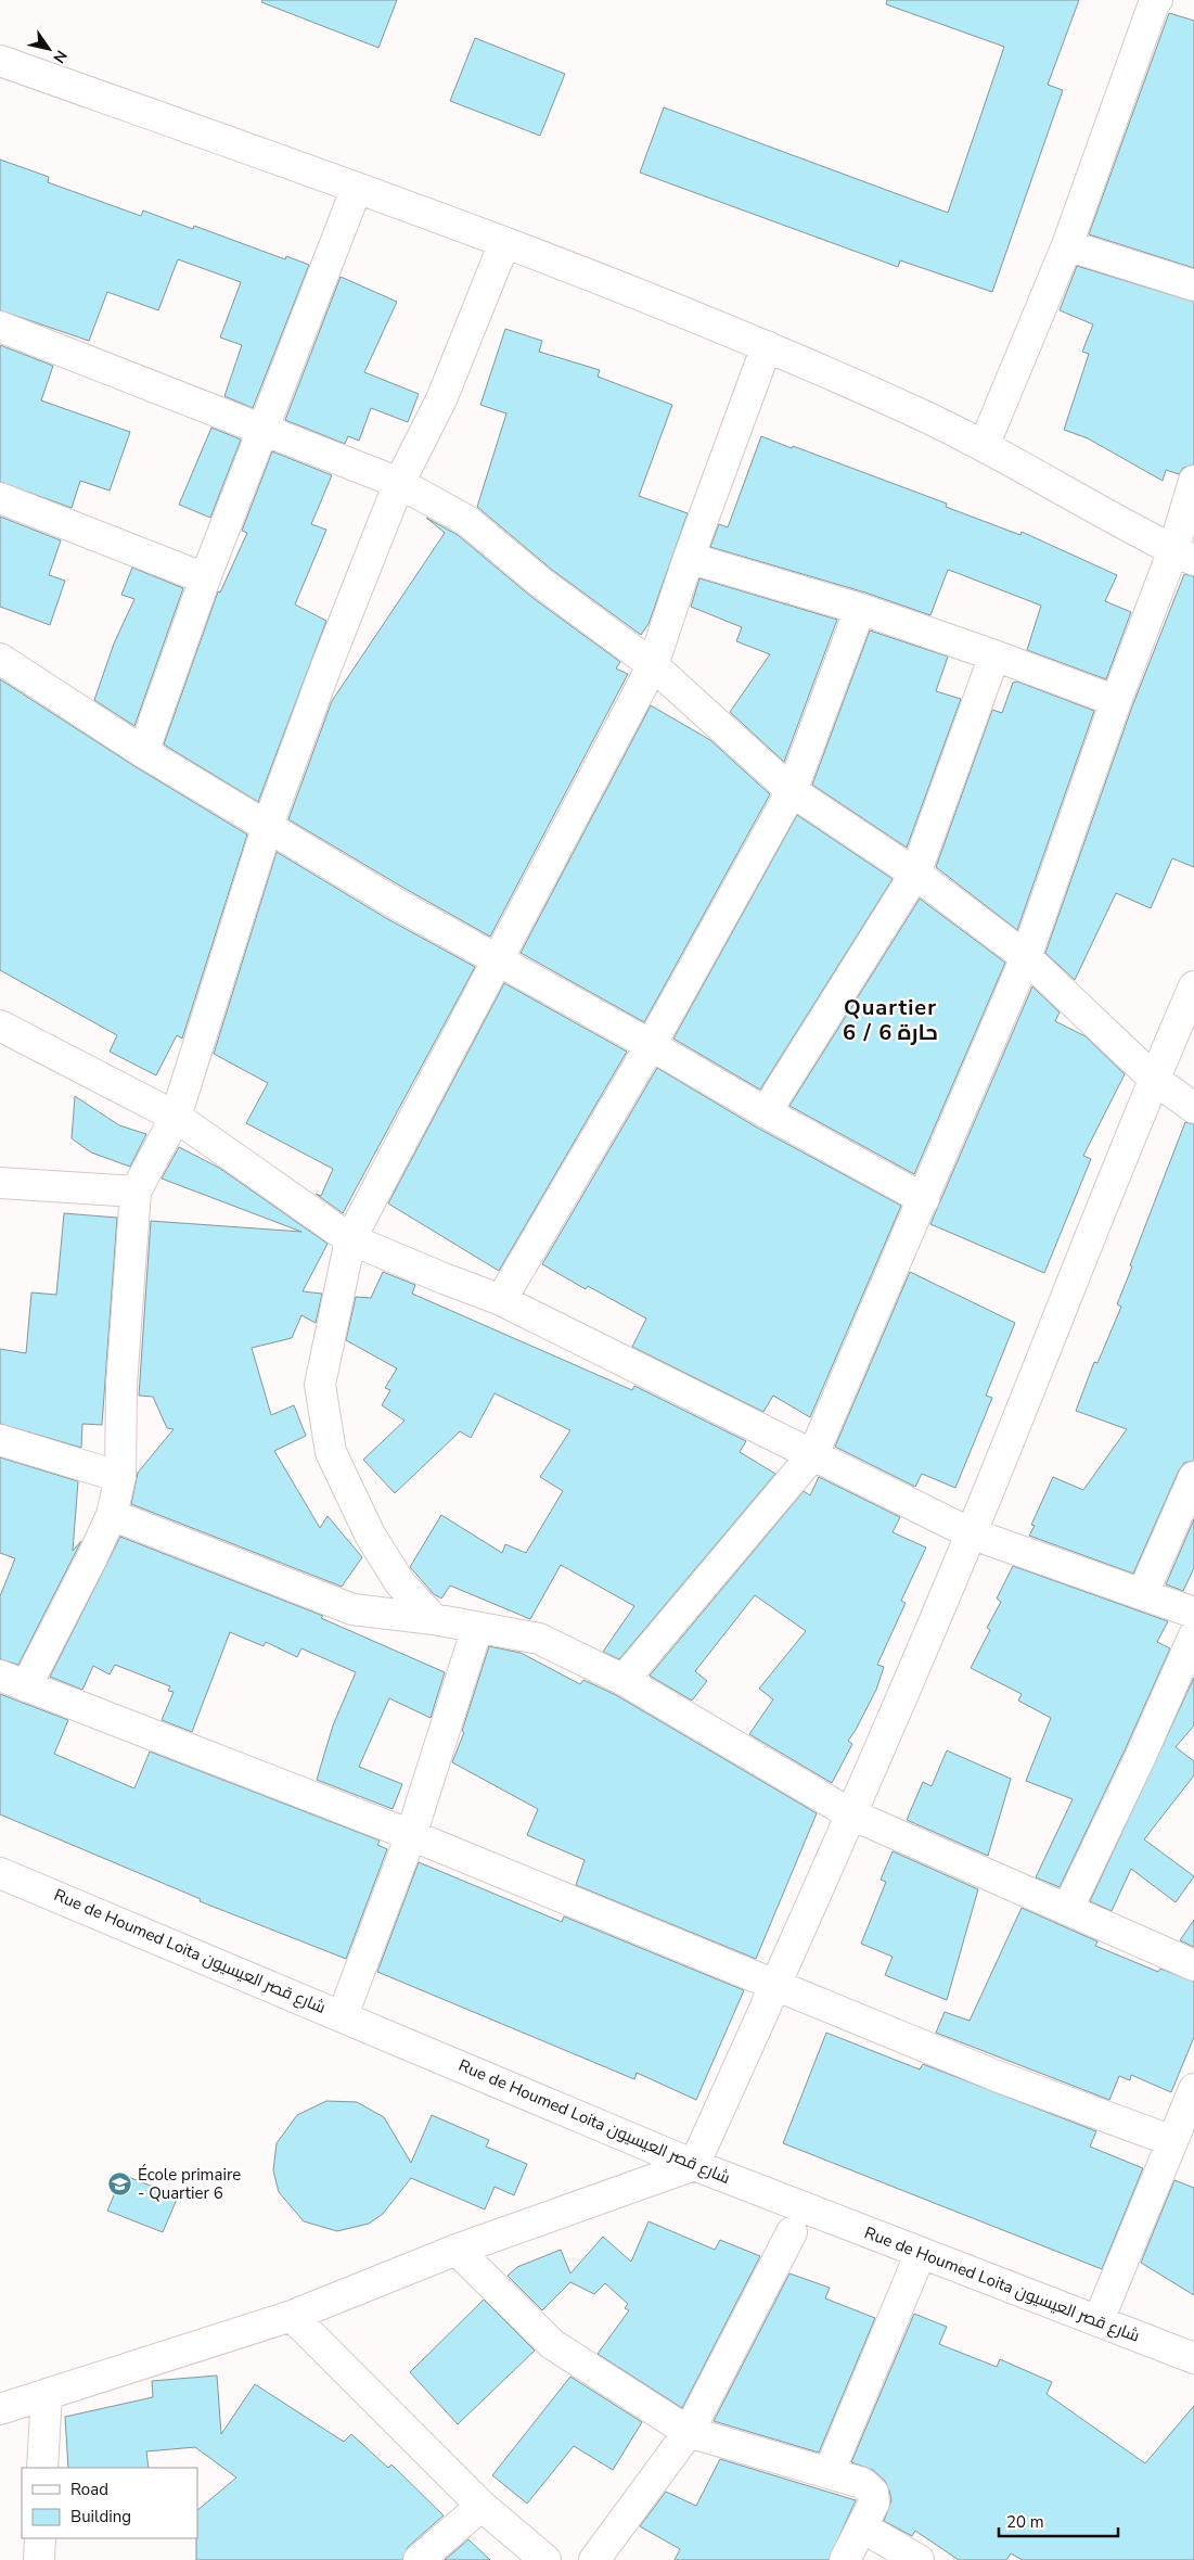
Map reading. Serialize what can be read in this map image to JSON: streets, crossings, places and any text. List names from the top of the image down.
{
  "streets": {
    "street": ["Rue de Houmed Loita شارع قصر العيسيون"]
  },
  "districts": ["Quartier 6 / حارة 6"],
  "places": {
    "school or university": ["École primaire - Quartier 6"]
  },
  "legend": ["Road", "Building"],
  "scale_bar": "20 m",
  "north": "bottom right"
}
